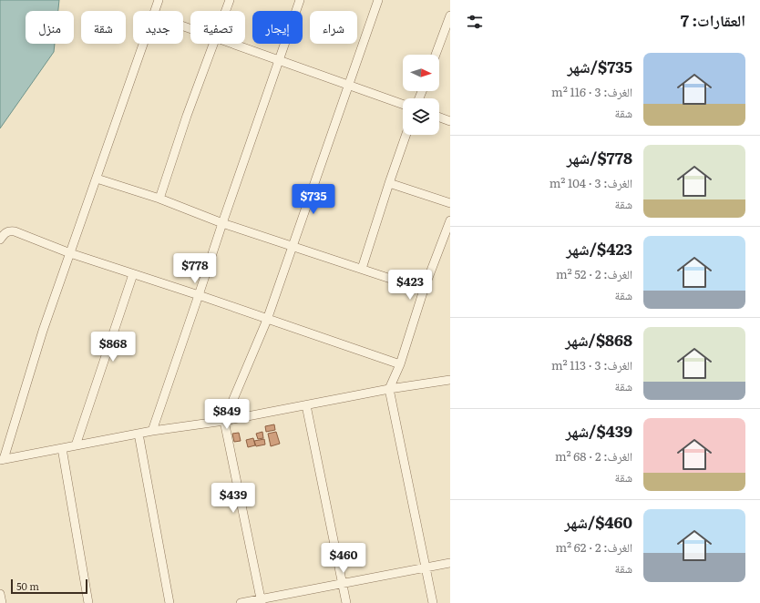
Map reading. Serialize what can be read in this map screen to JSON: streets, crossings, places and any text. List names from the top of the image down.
{
  "scale_bar": "50 m",
  "north": "right",
  "page": {
    "heading": "العقارات: 7",
    "chip": [
      "شراء",
      "إيجار",
      "تصفية",
      "جديد",
      "شقة",
      "منزل"
    ],
    "list": [
      {
        "name": "$735/شهر",
        "note": "الغرف: 3 · 116 m² · شقة"
      },
      {
        "name": "$778/شهر",
        "note": "الغرف: 3 · 104 m² · شقة"
      },
      {
        "name": "$423/شهر",
        "note": "الغرف: 2 · 52 m² · شقة"
      },
      {
        "name": "$868/شهر",
        "note": "الغرف: 3 · 113 m² · شقة"
      },
      {
        "name": "$439/شهر",
        "note": "الغرف: 2 · 68 m² · شقة"
      },
      {
        "name": "$460/شهر",
        "note": "الغرف: 2 · 62 m² · شقة"
      }
    ],
    "price": [
      "$735",
      "$778",
      "$423",
      "$868",
      "$849",
      "$439",
      "$460"
    ],
    "scale": "50 m"
  }
}
